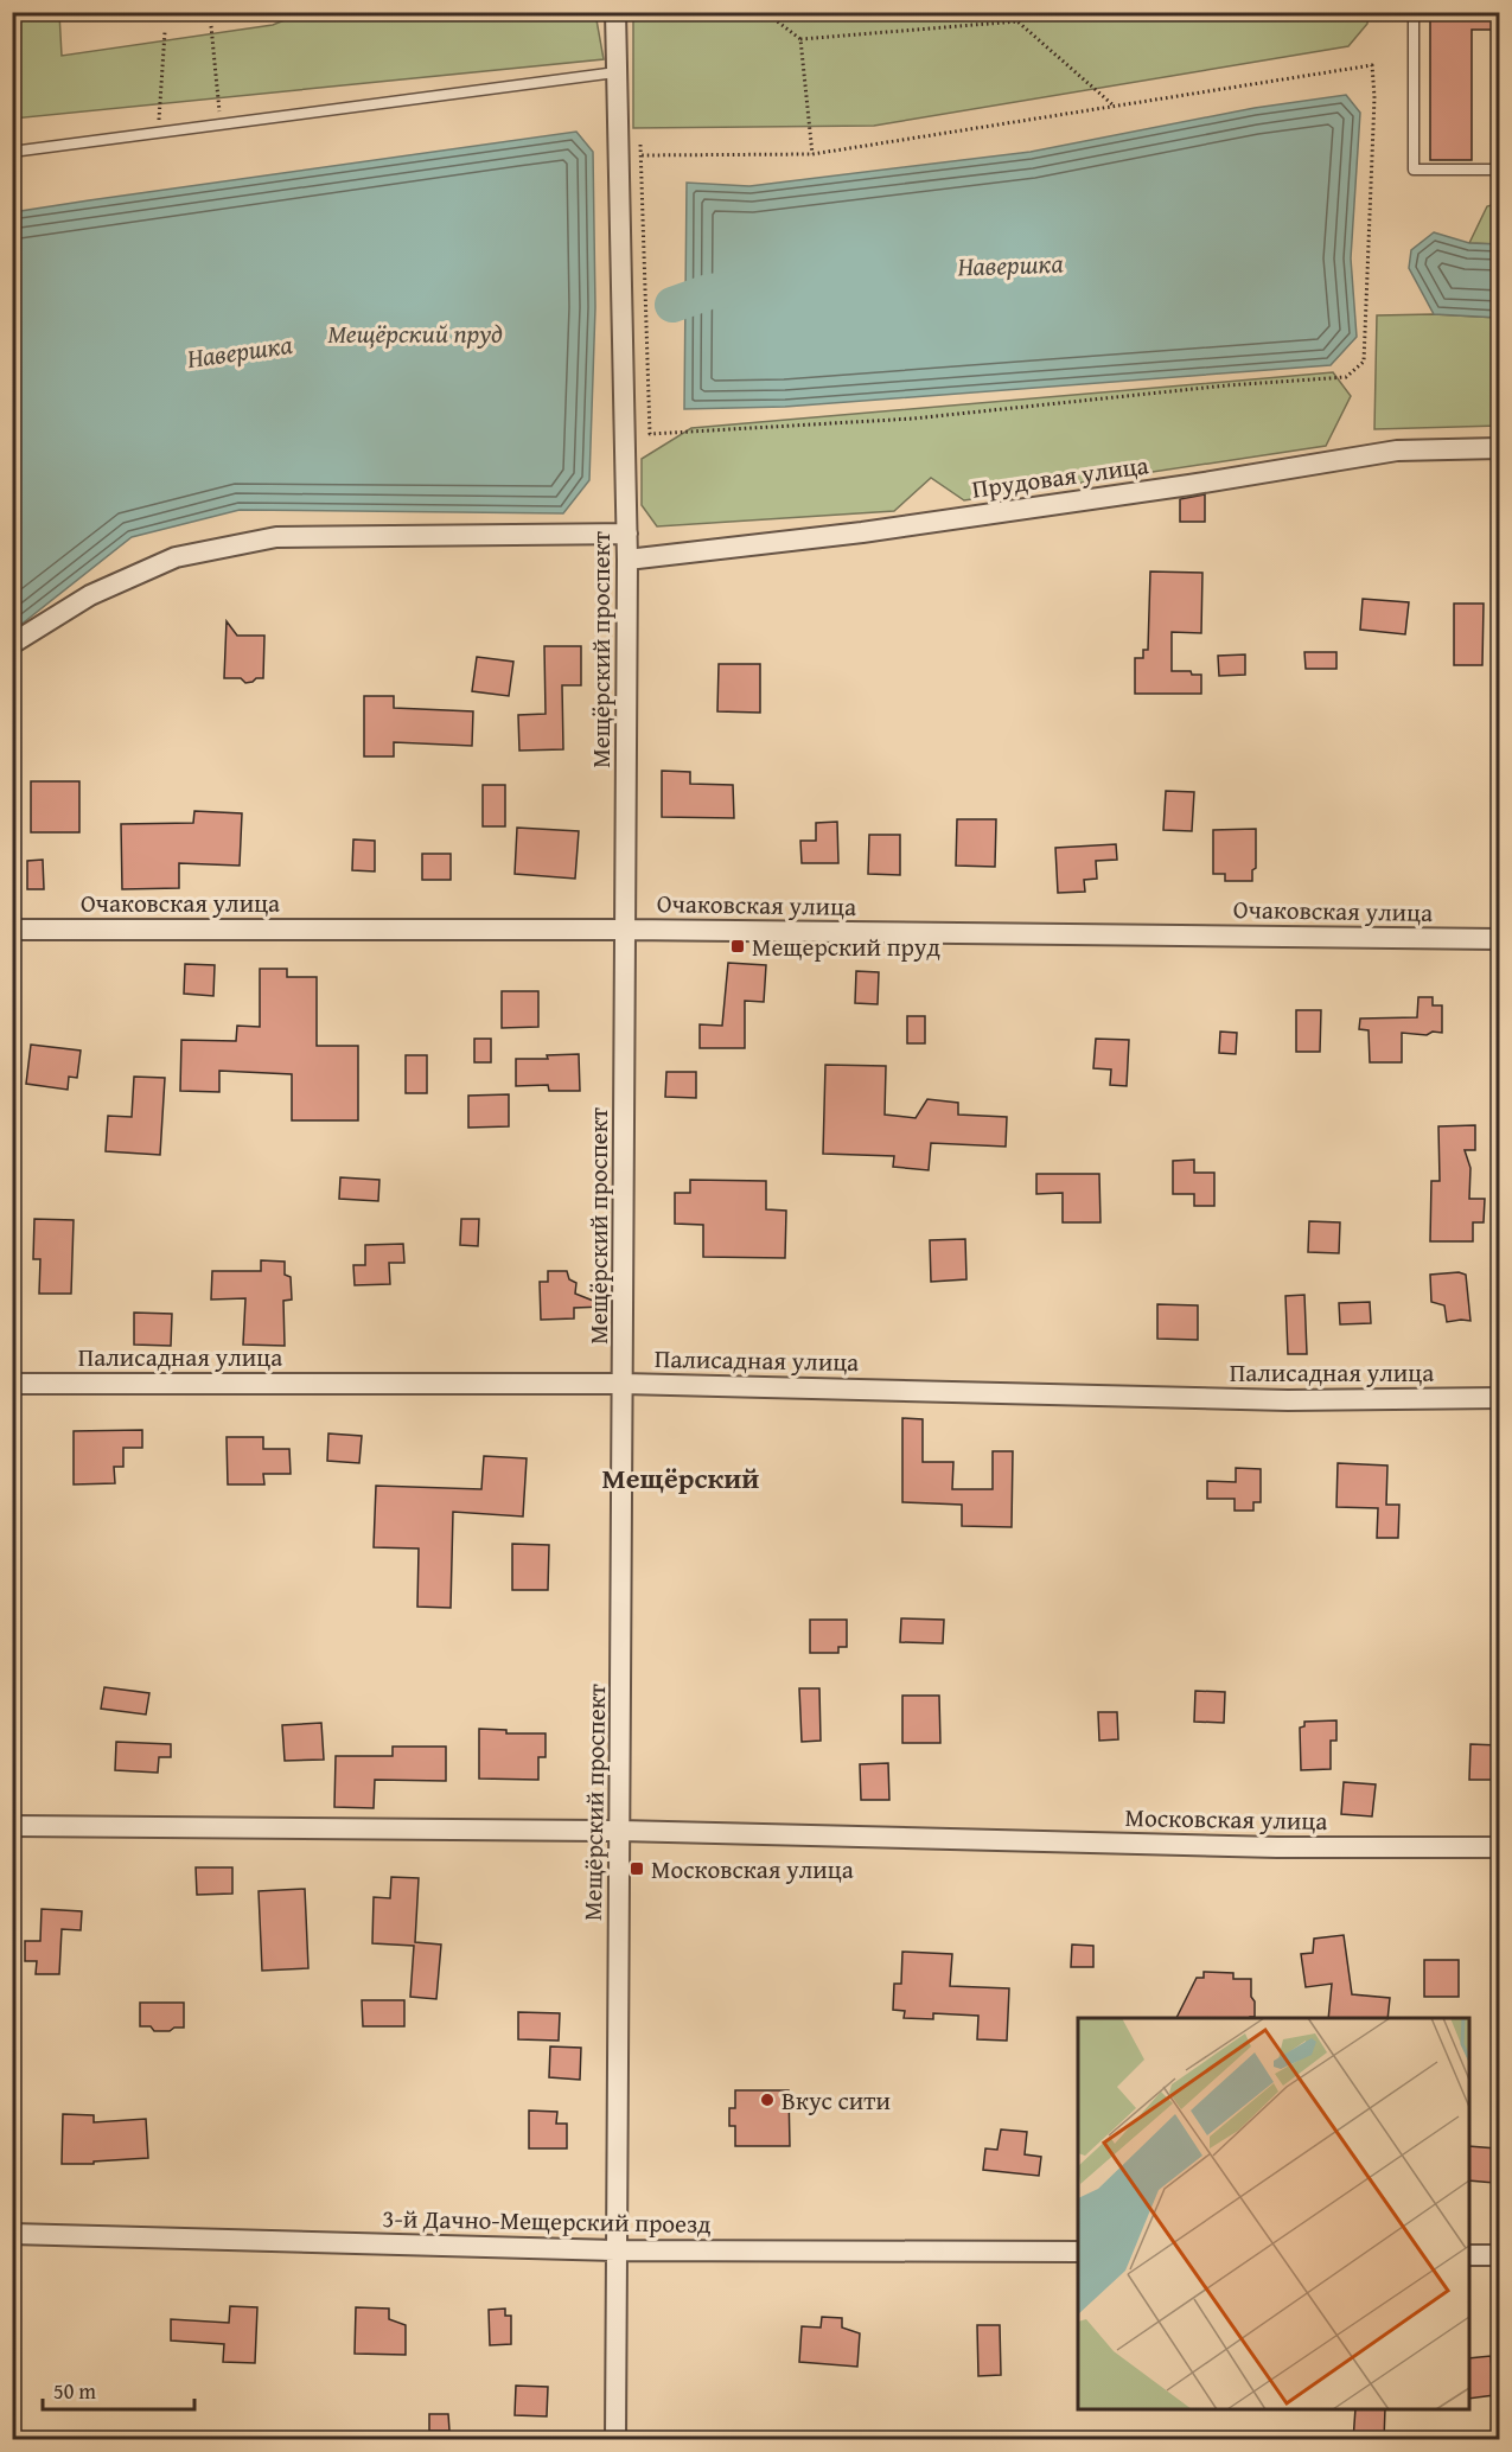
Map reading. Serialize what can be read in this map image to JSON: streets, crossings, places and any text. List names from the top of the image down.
{
  "streets": {
    "street": [
      "Прудовая улица",
      "Мещёрский проспект",
      "Очаковская улица",
      "Палисадная улица",
      "Московская улица",
      "3-й Дачно-Мещерский проезд"
    ]
  },
  "crossings": [
    ["Прудовая улица", "Мещёрский проспект"],
    ["Мещёрский проспект", "Очаковская улица"],
    ["Мещёрский проспект", "Палисадная улица"],
    ["Мещёрский проспект", "Московская улица"],
    ["Мещёрский проспект", "3-й Дачно-Мещерский проезд"]
  ],
  "districts": ["Мещёрский"],
  "water": ["Навершка", "Мещёрский пруд"],
  "places": {
    "transit": ["Мещерский пруд", "Московская улица"],
    "other": ["Вкус сити"]
  },
  "scale_bar": "50 m"
}
